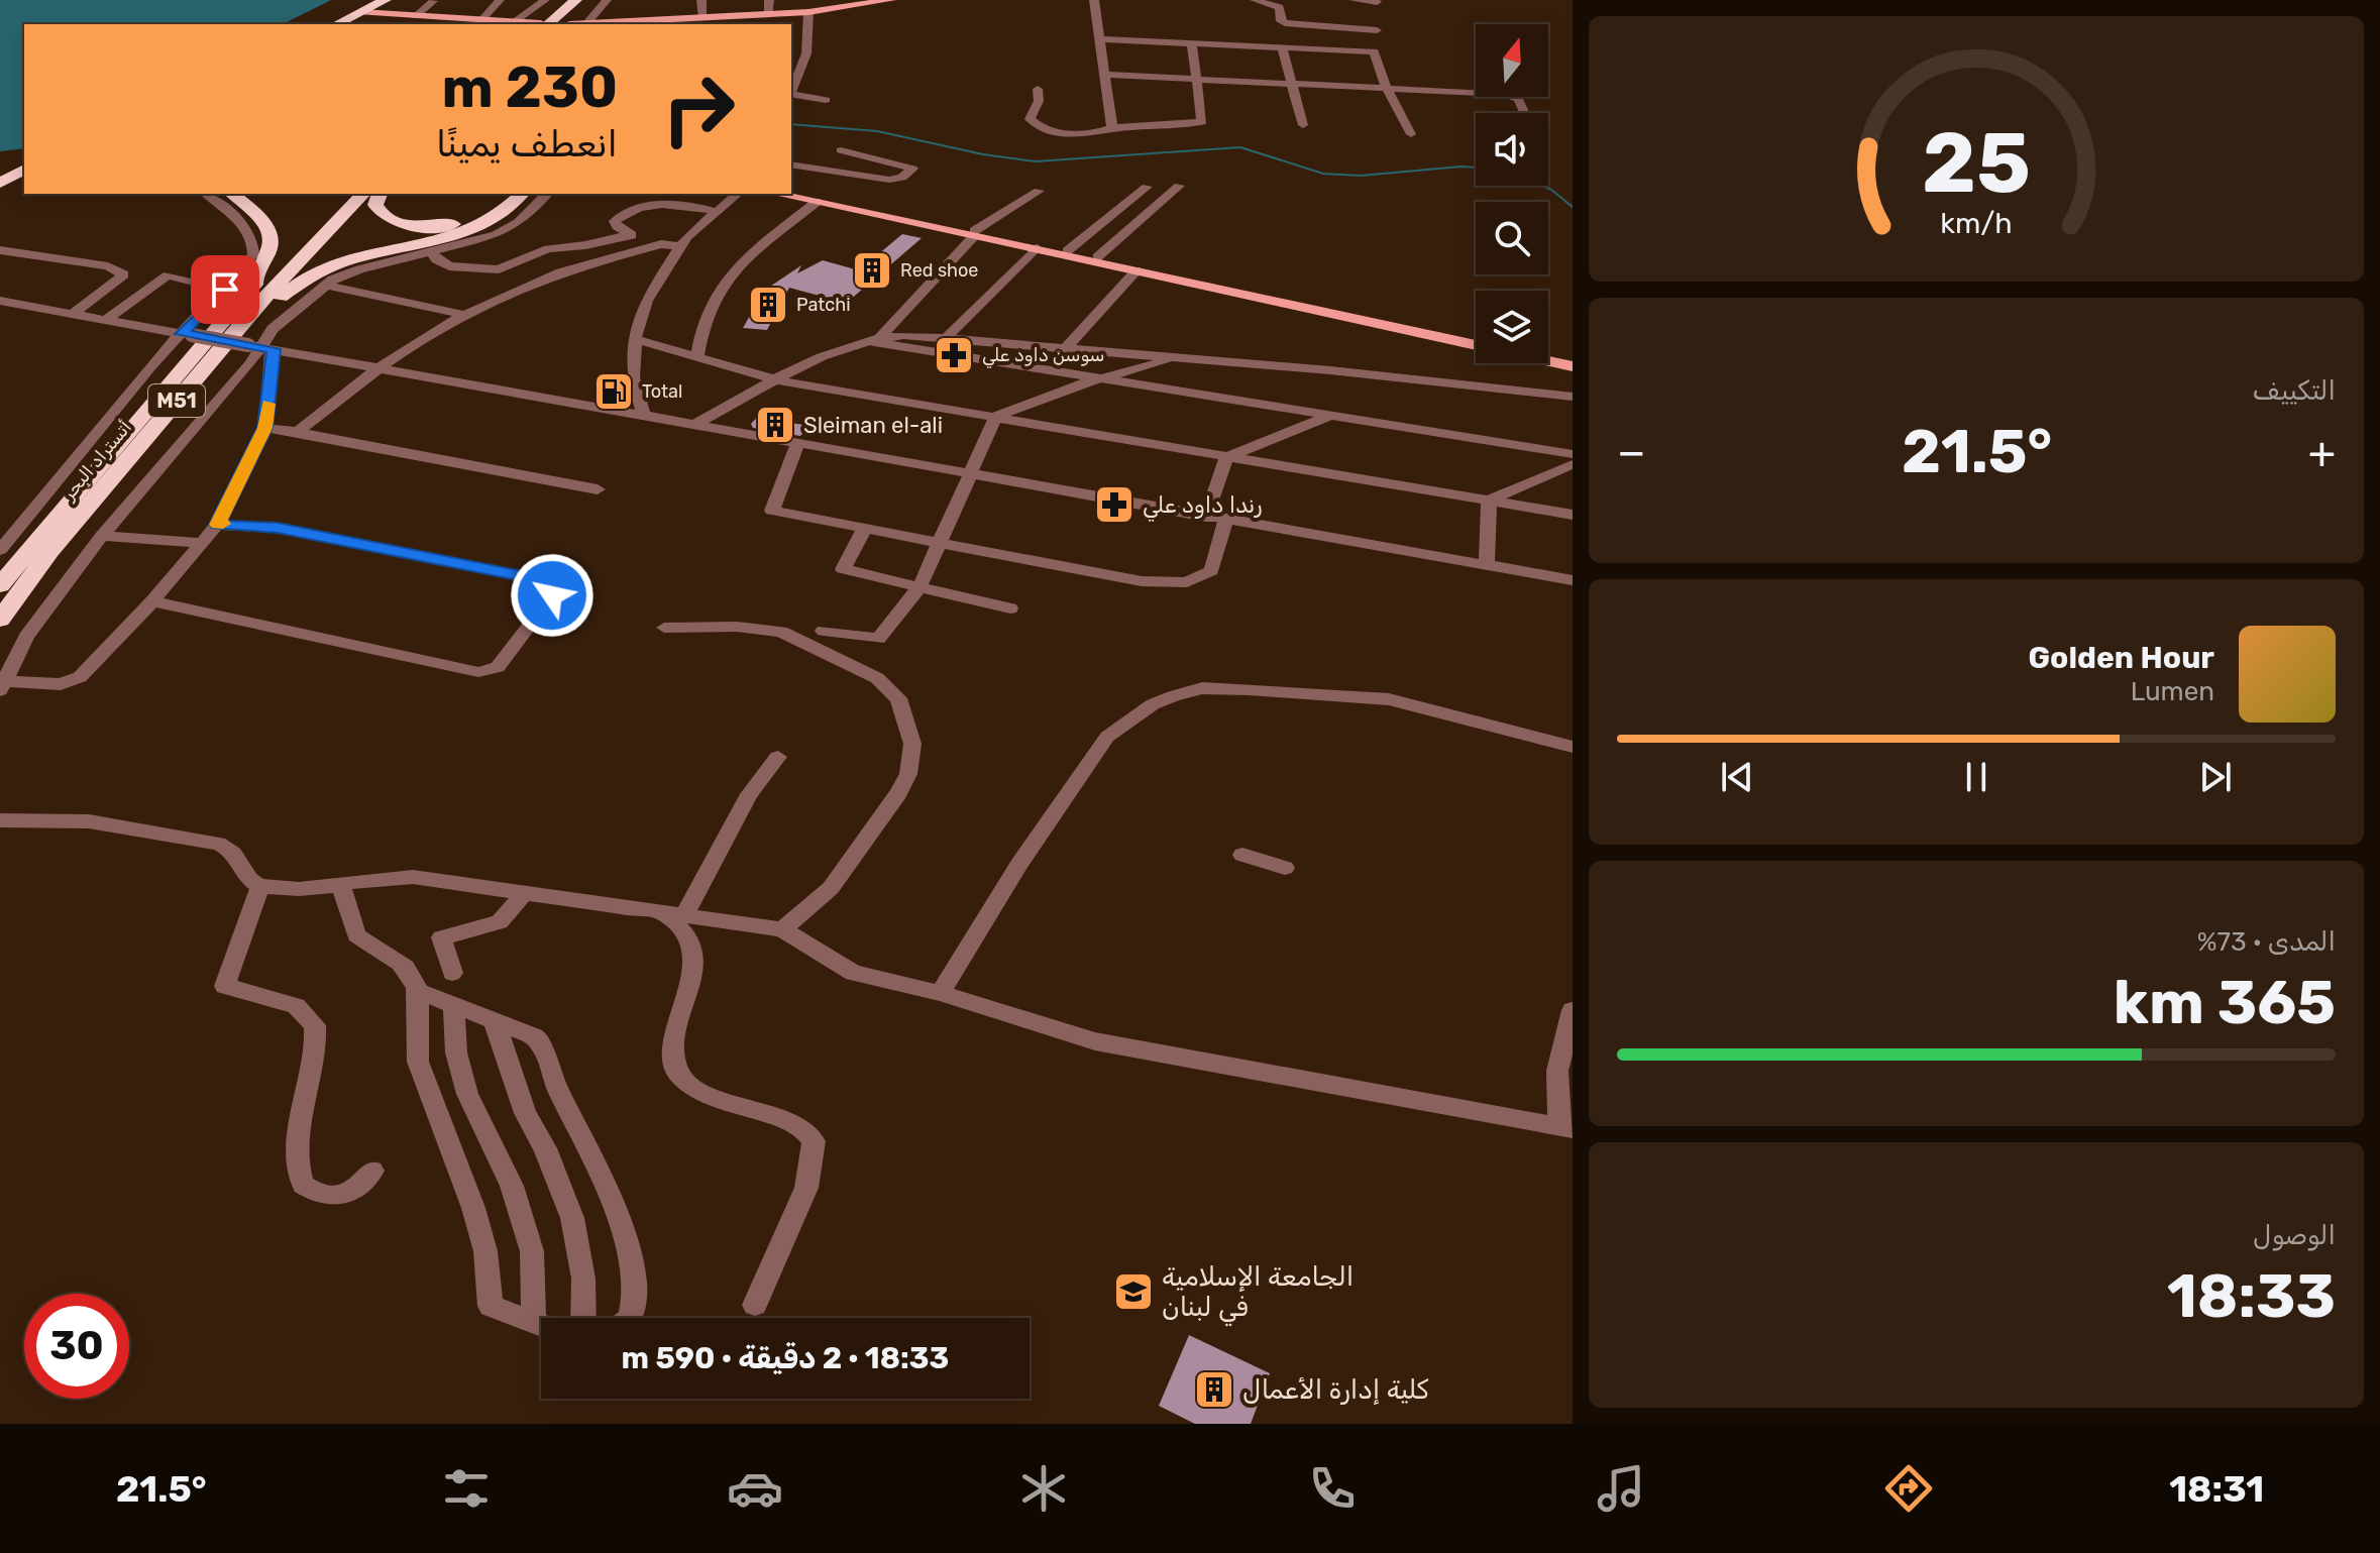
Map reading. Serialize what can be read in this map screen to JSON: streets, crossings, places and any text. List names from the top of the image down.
{
  "streets": {
    "highway": ["M51", "أتستراد البحر"]
  },
  "places": {
    "building": [
      "Red shoe",
      "Patchi",
      "Sleiman el-ali",
      "كلية إدارة الأعمال"
    ],
    "pharmacy": ["سوسن داود علي", "رندا داود علي"],
    "fuel station": ["Total"],
    "school or university": ["الجامعة الإسلامية في لبنان"]
  },
  "north": "top",
  "page": {
    "turn": ["230 m", "انعطف يمينًا"],
    "tile": [
      "التكييف",
      ["المدى · 73%", "365 km"],
      ["الوصول", "18:33"]
    ],
    "heat": ["−", "21.5°", "+"],
    "song": ["Golden Hour", "Lumen"],
    "limit": "30",
    "trip": "18:33 · 2 دقيقة · 590 m",
    "tabs": ["18:31", "21.5°"],
    "gauge": ["25", "km/h"]
  }
}
